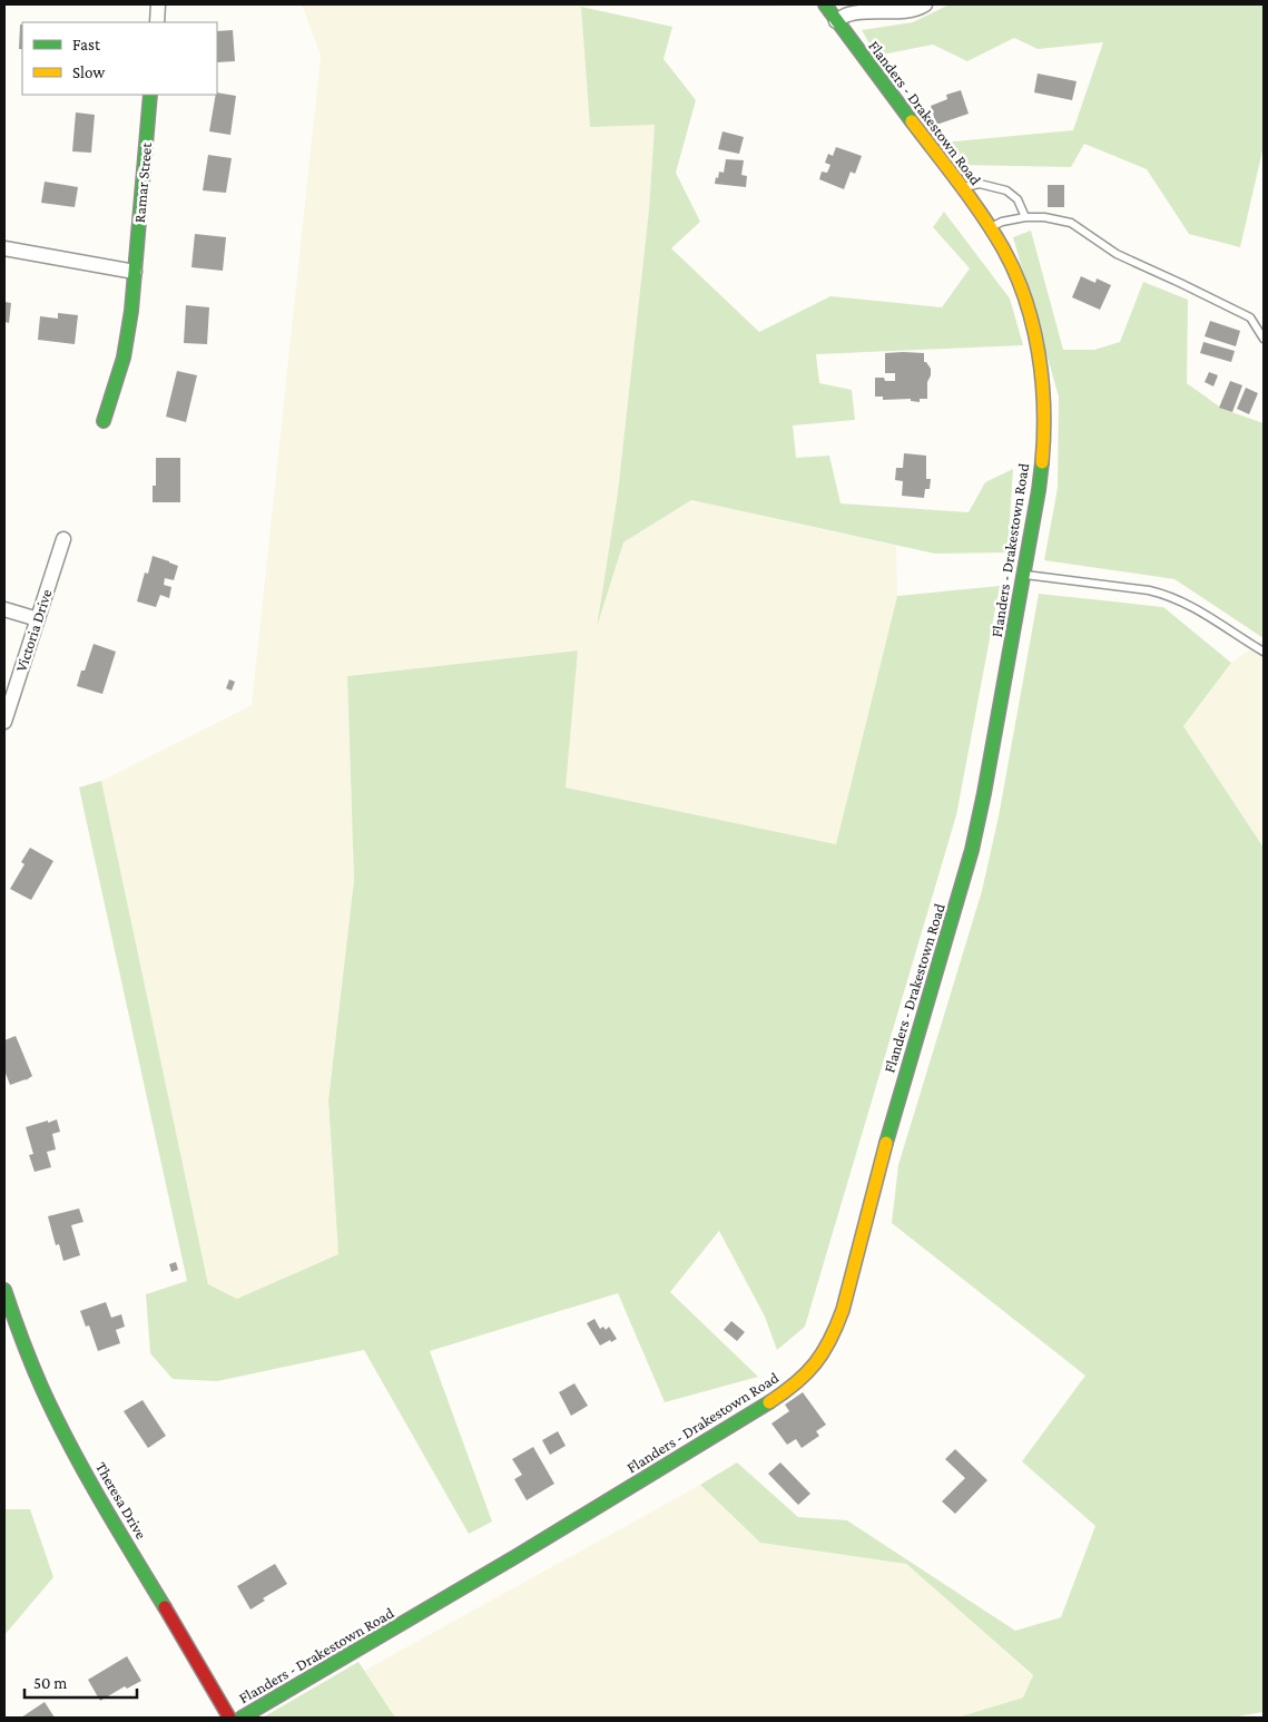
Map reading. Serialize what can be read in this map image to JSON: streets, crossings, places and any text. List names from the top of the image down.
{
  "streets": {
    "street": [
      "Flanders - Drakestown Road",
      "Ramar Street",
      "Victoria Drive",
      "Theresa Drive"
    ]
  },
  "legend": ["Fast", "Slow"],
  "scale_bar": "50 m"
}
